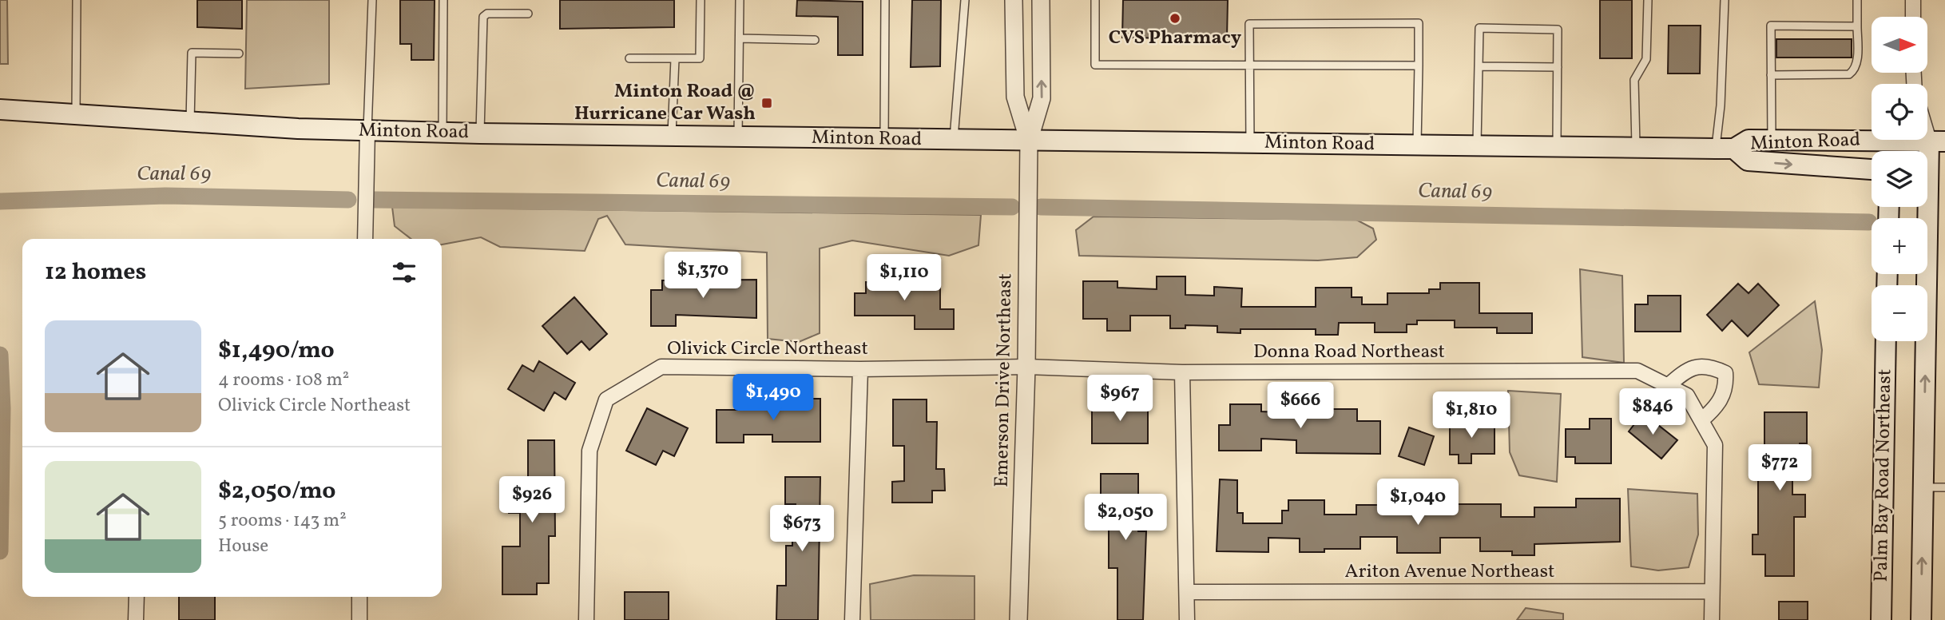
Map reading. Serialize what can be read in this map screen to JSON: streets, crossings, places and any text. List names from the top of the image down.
{
  "streets": {
    "main road": ["Minton Road", "Palm Bay Road Northeast"],
    "street": [
      "Olivick Circle Northeast",
      "Donna Road Northeast",
      "Emerson Drive Northeast",
      "Ariton Avenue Northeast"
    ]
  },
  "crossings": [
    ["Minton Road", "Emerson Drive Northeast"],
    ["Olivick Circle Northeast", "Donna Road Northeast"],
    ["Olivick Circle Northeast", "Emerson Drive Northeast"],
    ["Donna Road Northeast", "Emerson Drive Northeast"],
    ["Donna Road Northeast", "Ariton Avenue Northeast"]
  ],
  "one_way": ["Palm Bay Road Northeast"],
  "water": ["Canal 69"],
  "places": {
    "other": ["CVS Pharmacy"],
    "transit": ["Minton Road @ Hurricane Car Wash"]
  },
  "north": "right",
  "page": {
    "map_buttons": ["+", "−"],
    "heading": "12 homes",
    "price": [
      "$1,370",
      "$1,110",
      "$1,490",
      "$967",
      "$666",
      "$846",
      "$1,810",
      "$772",
      "$926",
      "$1,040",
      "$2,050",
      "$673"
    ],
    "list": [
      {
        "name": "$1,490/mo",
        "note": "4 rooms · 108 m² · Olivick Circle Northeast"
      },
      {
        "name": "$2,050/mo",
        "note": "5 rooms · 143 m² · House"
      }
    ]
  }
}
